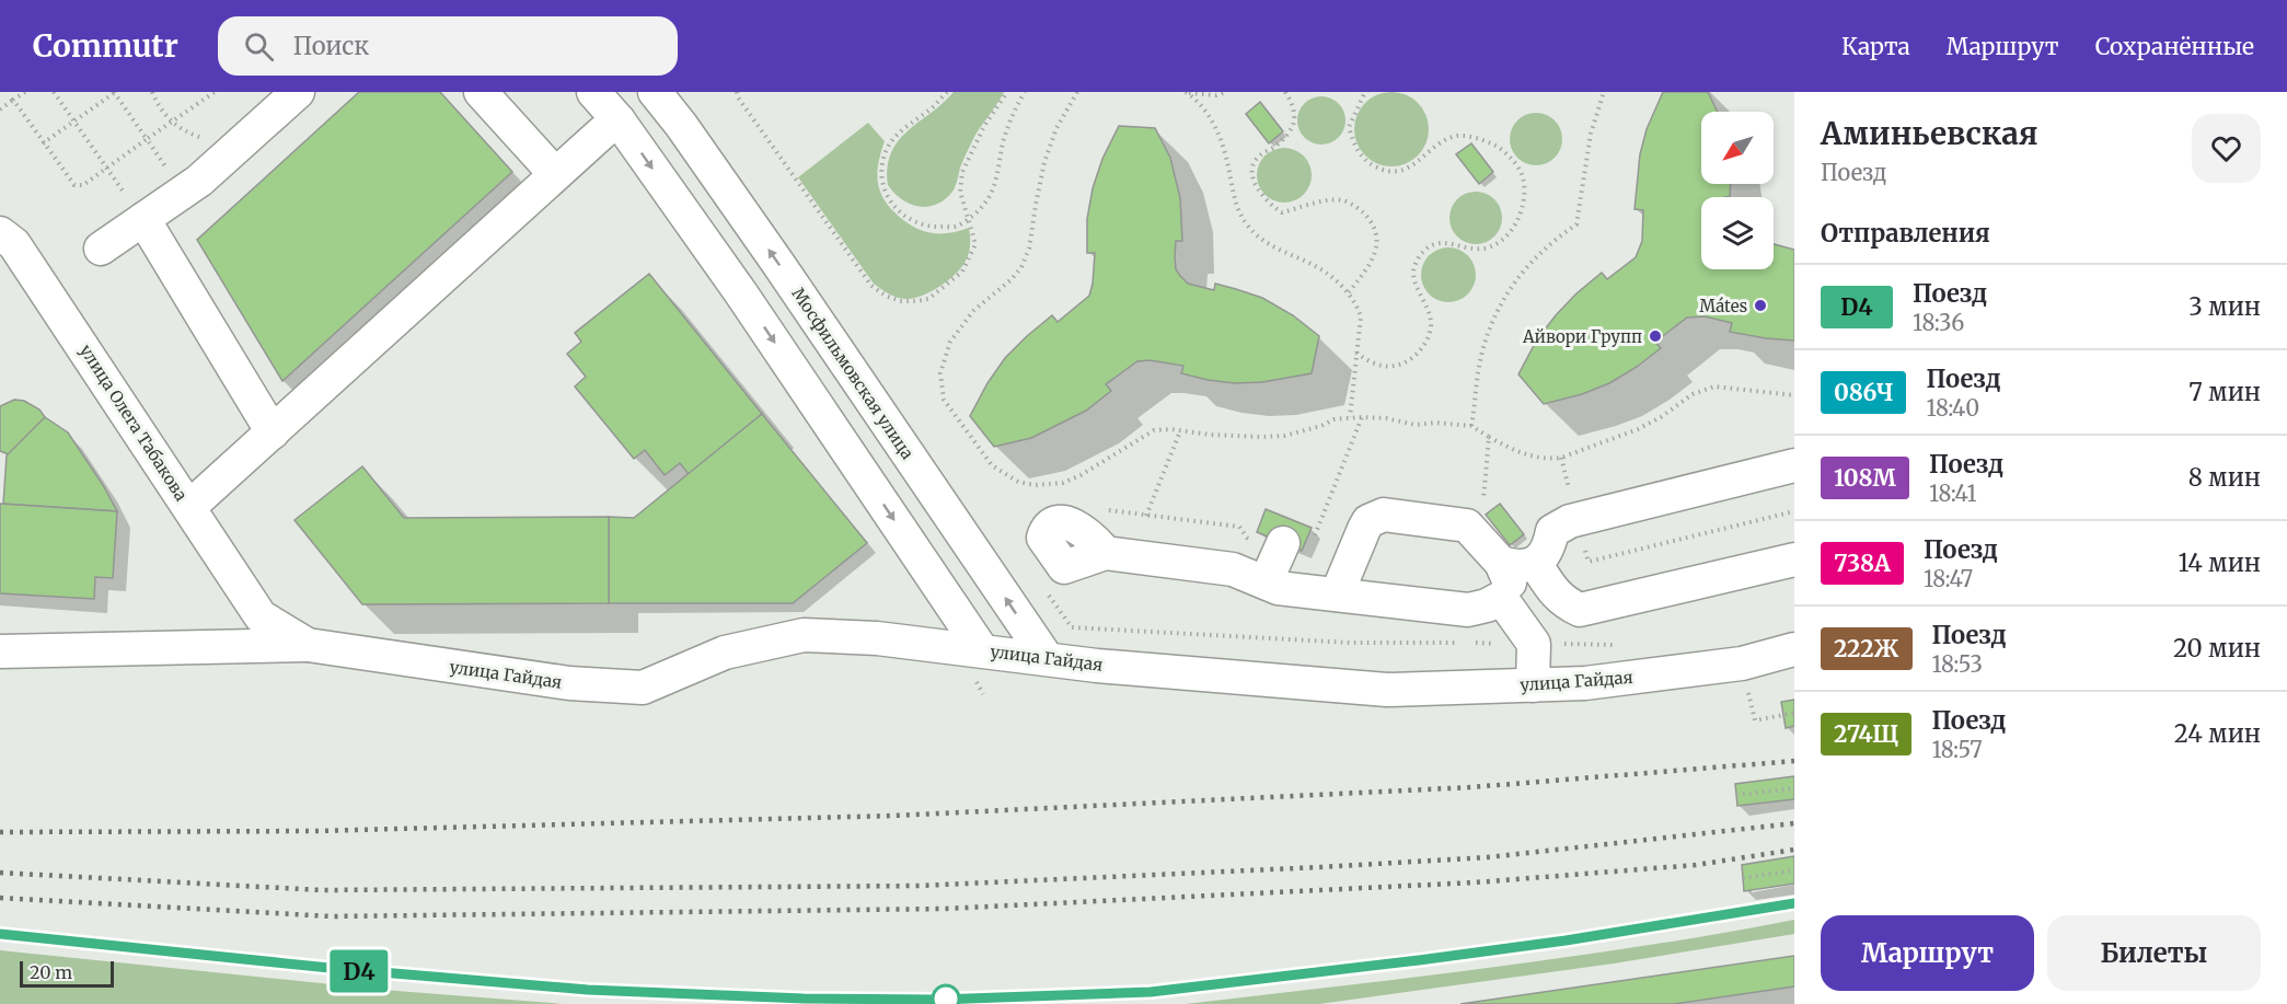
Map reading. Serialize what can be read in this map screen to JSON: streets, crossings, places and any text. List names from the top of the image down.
{
  "streets": {
    "street": ["Мосфильмовская улица", "улица Олега Табакова", "улица Гайдая"]
  },
  "crossings": [
    ["Мосфильмовская улица", "улица Гайдая"],
    ["улица Олега Табакова", "улица Гайдая"]
  ],
  "places": ["Mátes", "Айвори Групп"],
  "scale_bar": "20 m",
  "north": "bottom left",
  "page": {
    "header": "Commutr",
    "search": "Поиск",
    "nav": ["Карта", "Маршрут", "Сохранённые"],
    "on_map": "D4",
    "heading": [
      ["Аминьевская", "Поезд"],
      "Отправления"
    ],
    "list": [
      {
        "mark": "D4",
        "name": "Поезд",
        "note": "18:36",
        "value": "3 мин"
      },
      {
        "mark": "086Ч",
        "name": "Поезд",
        "note": "18:40",
        "value": "7 мин"
      },
      {
        "mark": "108М",
        "name": "Поезд",
        "note": "18:41",
        "value": "8 мин"
      },
      {
        "mark": "738А",
        "name": "Поезд",
        "note": "18:47",
        "value": "14 мин"
      },
      {
        "mark": "222Ж",
        "name": "Поезд",
        "note": "18:53",
        "value": "20 мин"
      },
      {
        "mark": "274Щ",
        "name": "Поезд",
        "note": "18:57",
        "value": "24 мин"
      }
    ],
    "buttons": ["Маршрут", "Билеты"],
    "scale": "20 m"
  }
}
